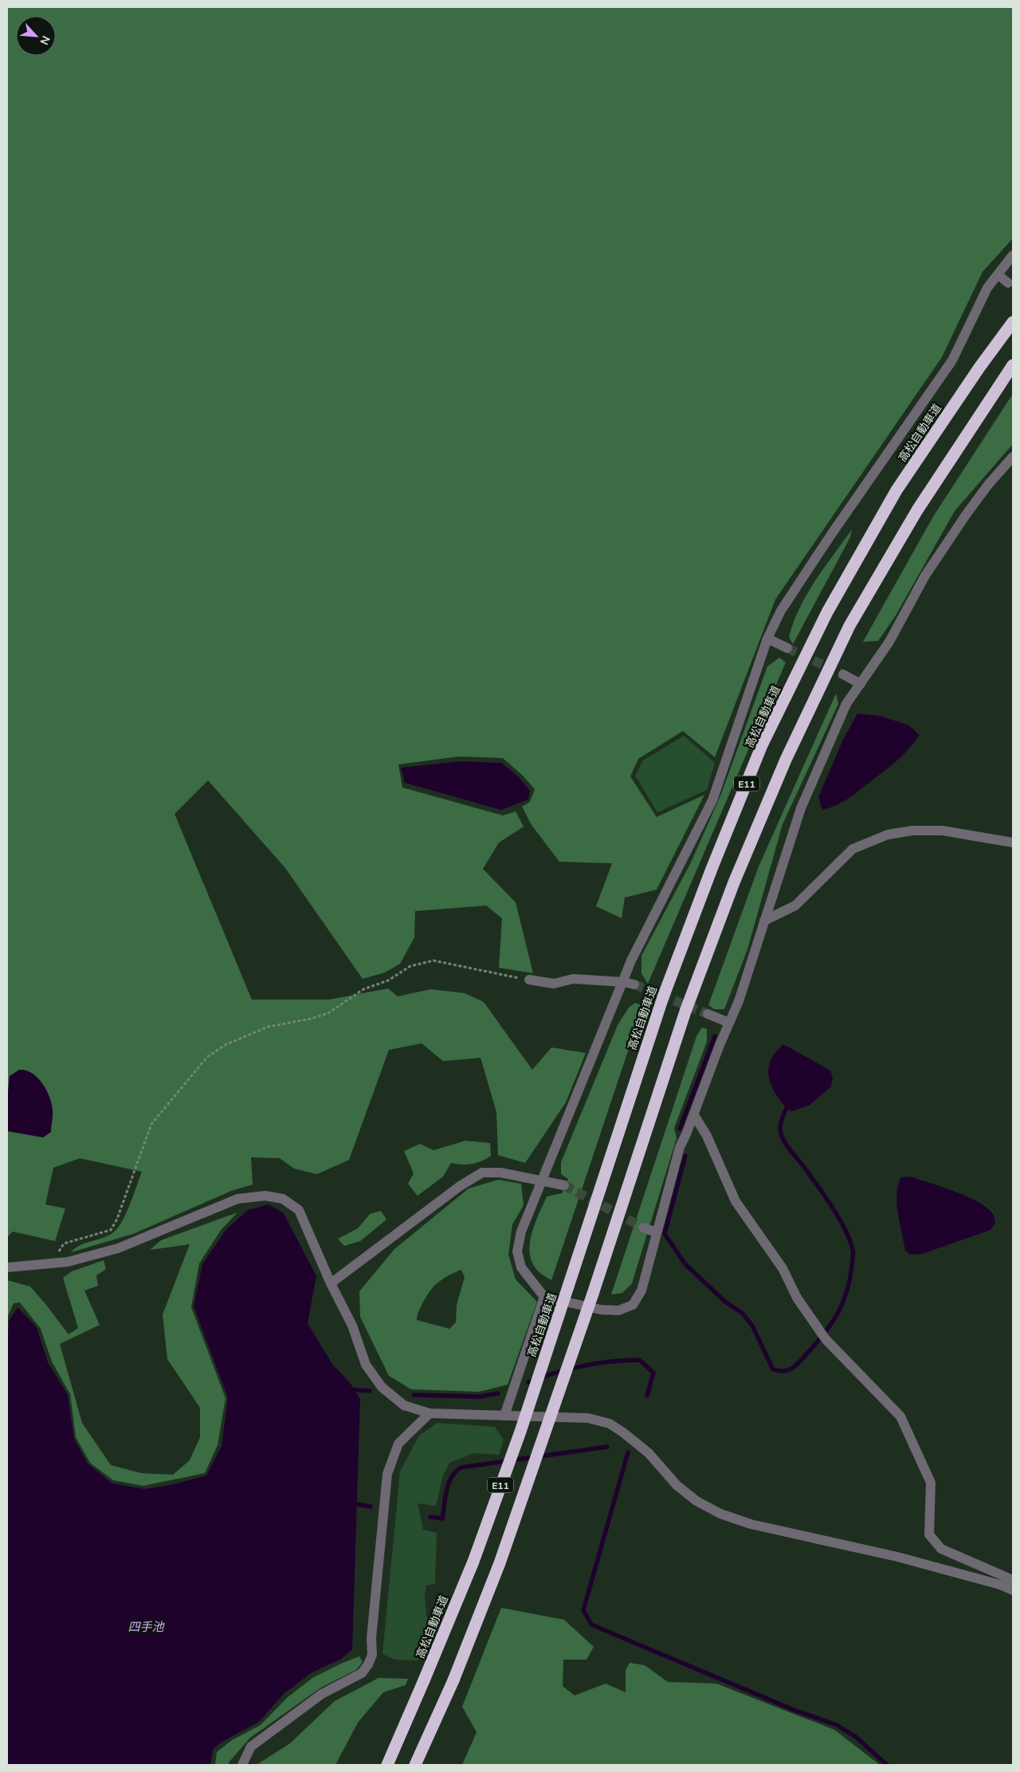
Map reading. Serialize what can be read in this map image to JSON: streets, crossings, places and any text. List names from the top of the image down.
{
  "streets": {
    "highway": ["高松自動車道", "E11"]
  },
  "water": ["四手池"],
  "north": "bottom right"
}
